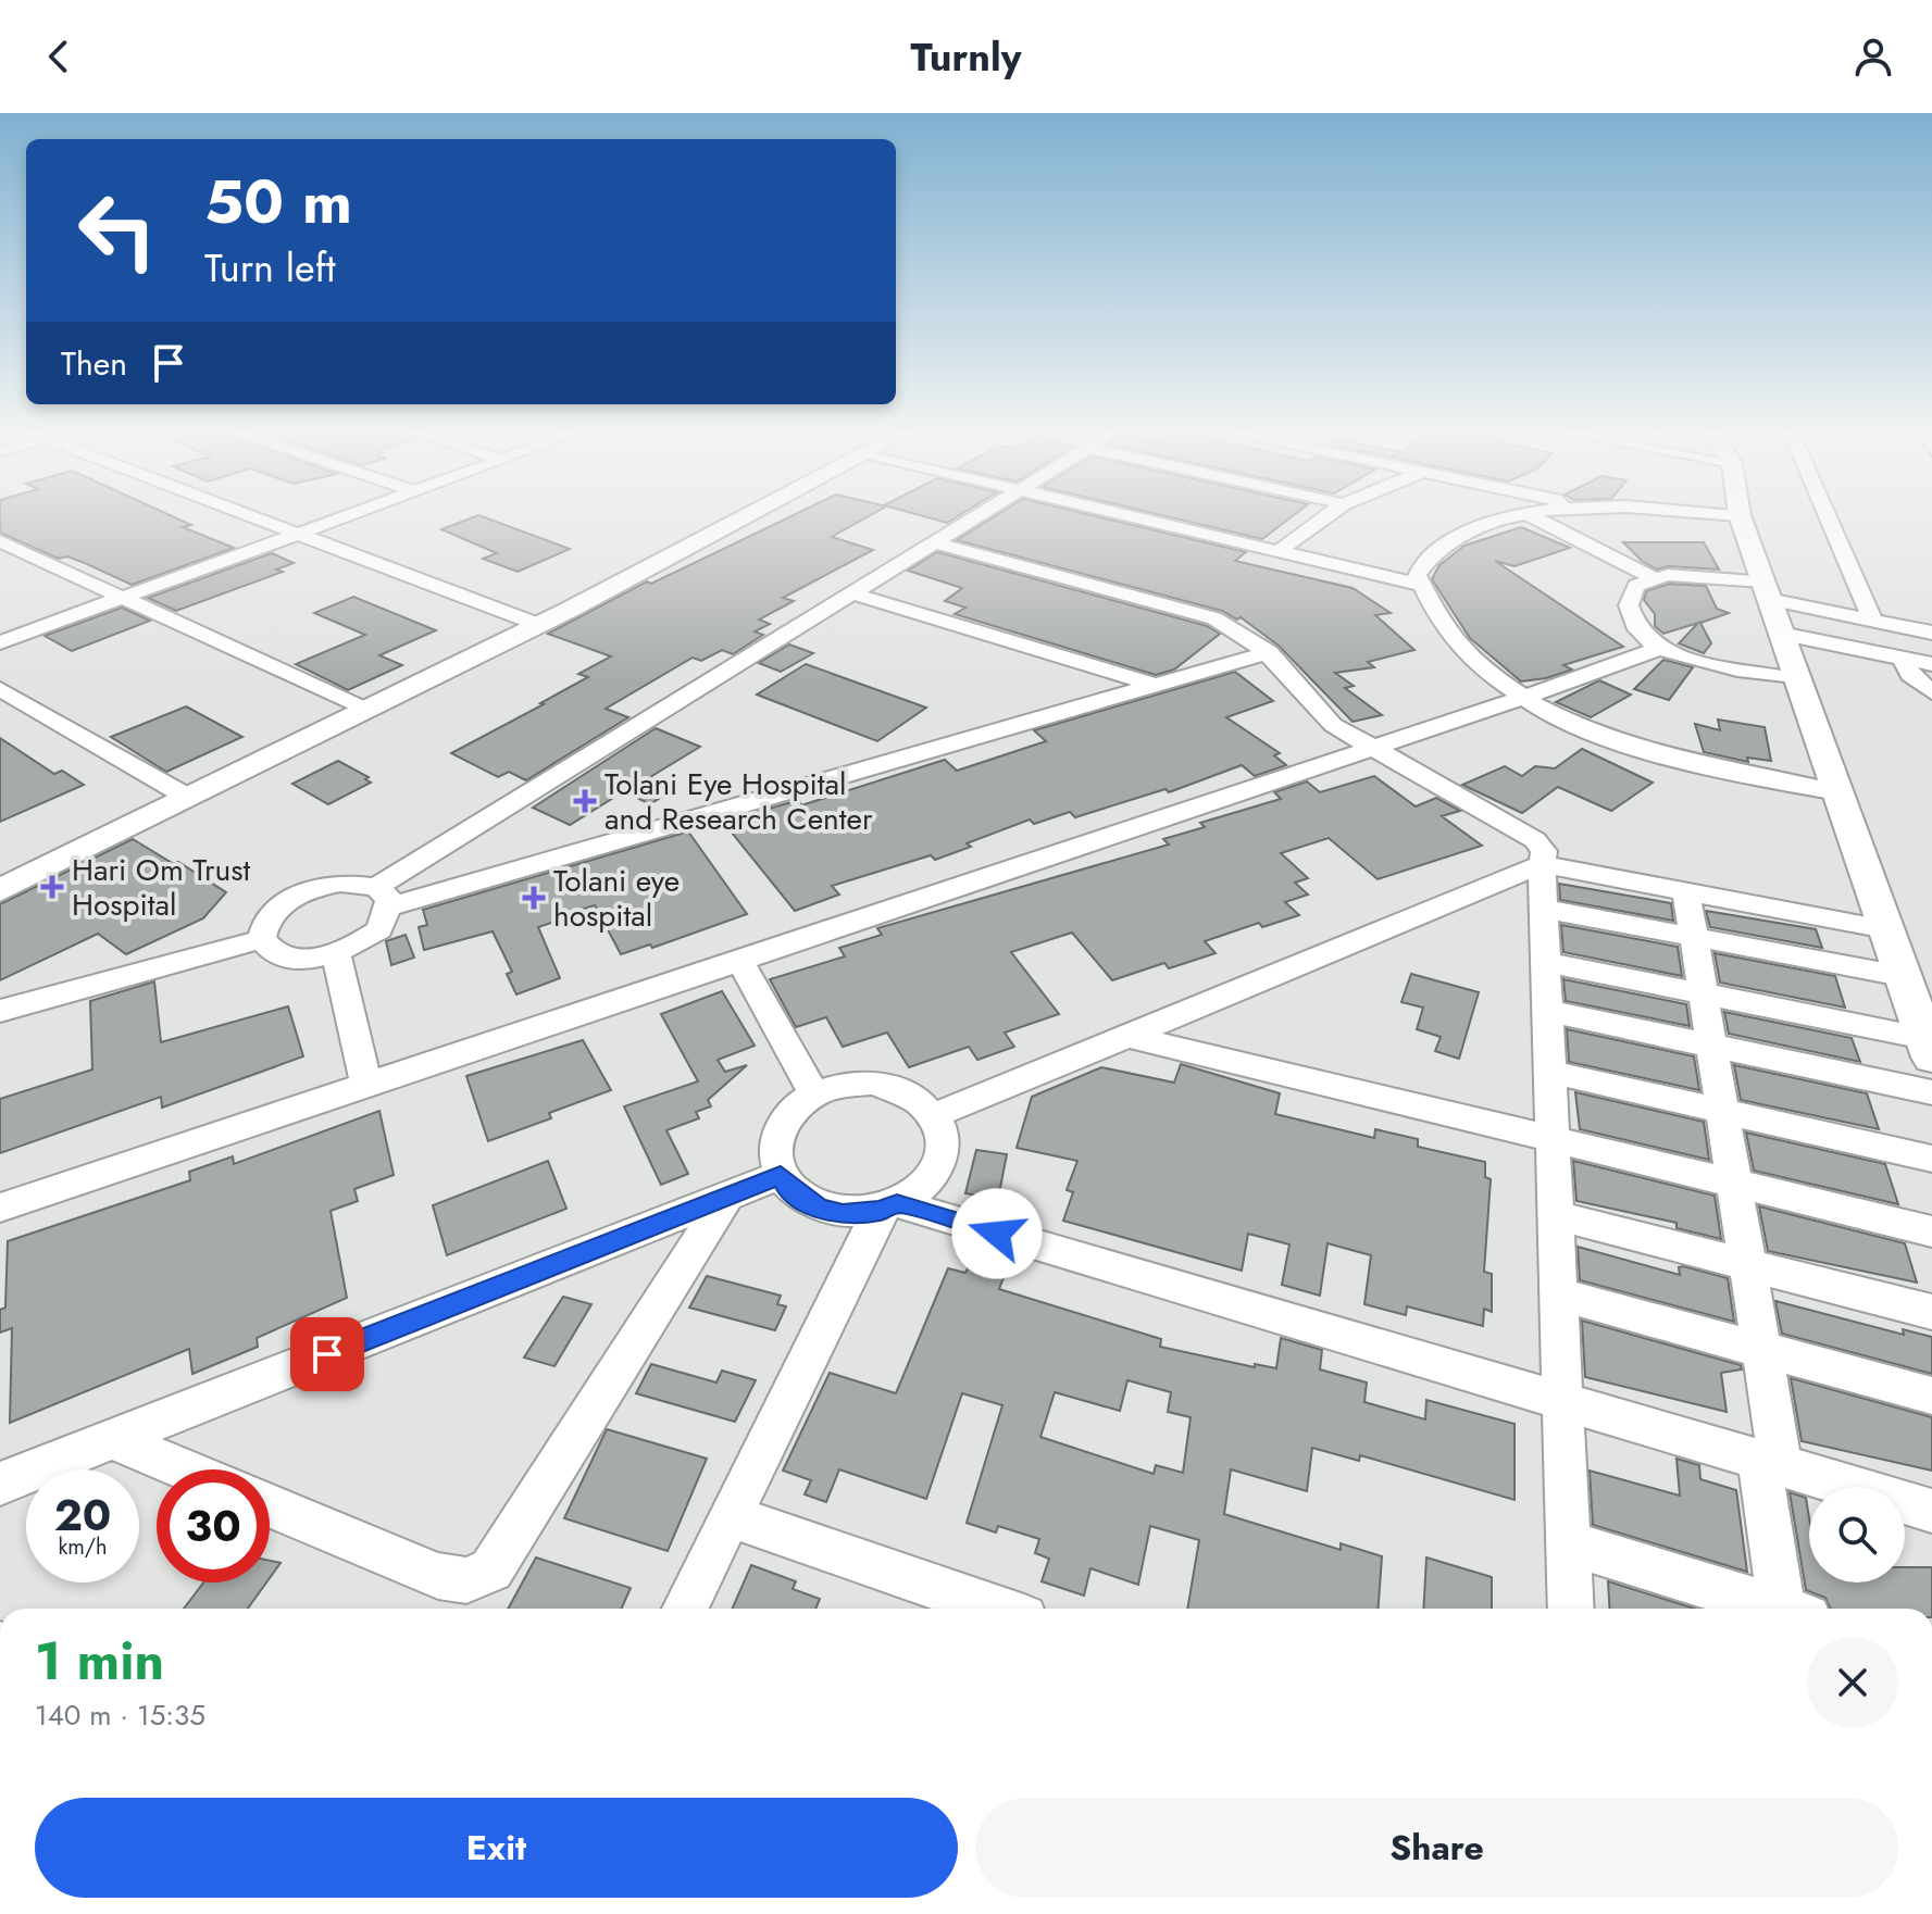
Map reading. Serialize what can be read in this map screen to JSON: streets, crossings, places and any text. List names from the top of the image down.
{
  "places": {
    "health": ["Tolani Eye Hospital and Research Center", "Hari Om Trust Hospital", "Tolani eye hospital"]
  },
  "page": {
    "header": "Turnly",
    "turn": ["50 m", "Turn left"],
    "then": "Then",
    "speed": "20 km/h",
    "limit": "30",
    "heading": ["1 min", "140 m · 15:35"],
    "buttons": ["Exit", "Share"]
  }
}
